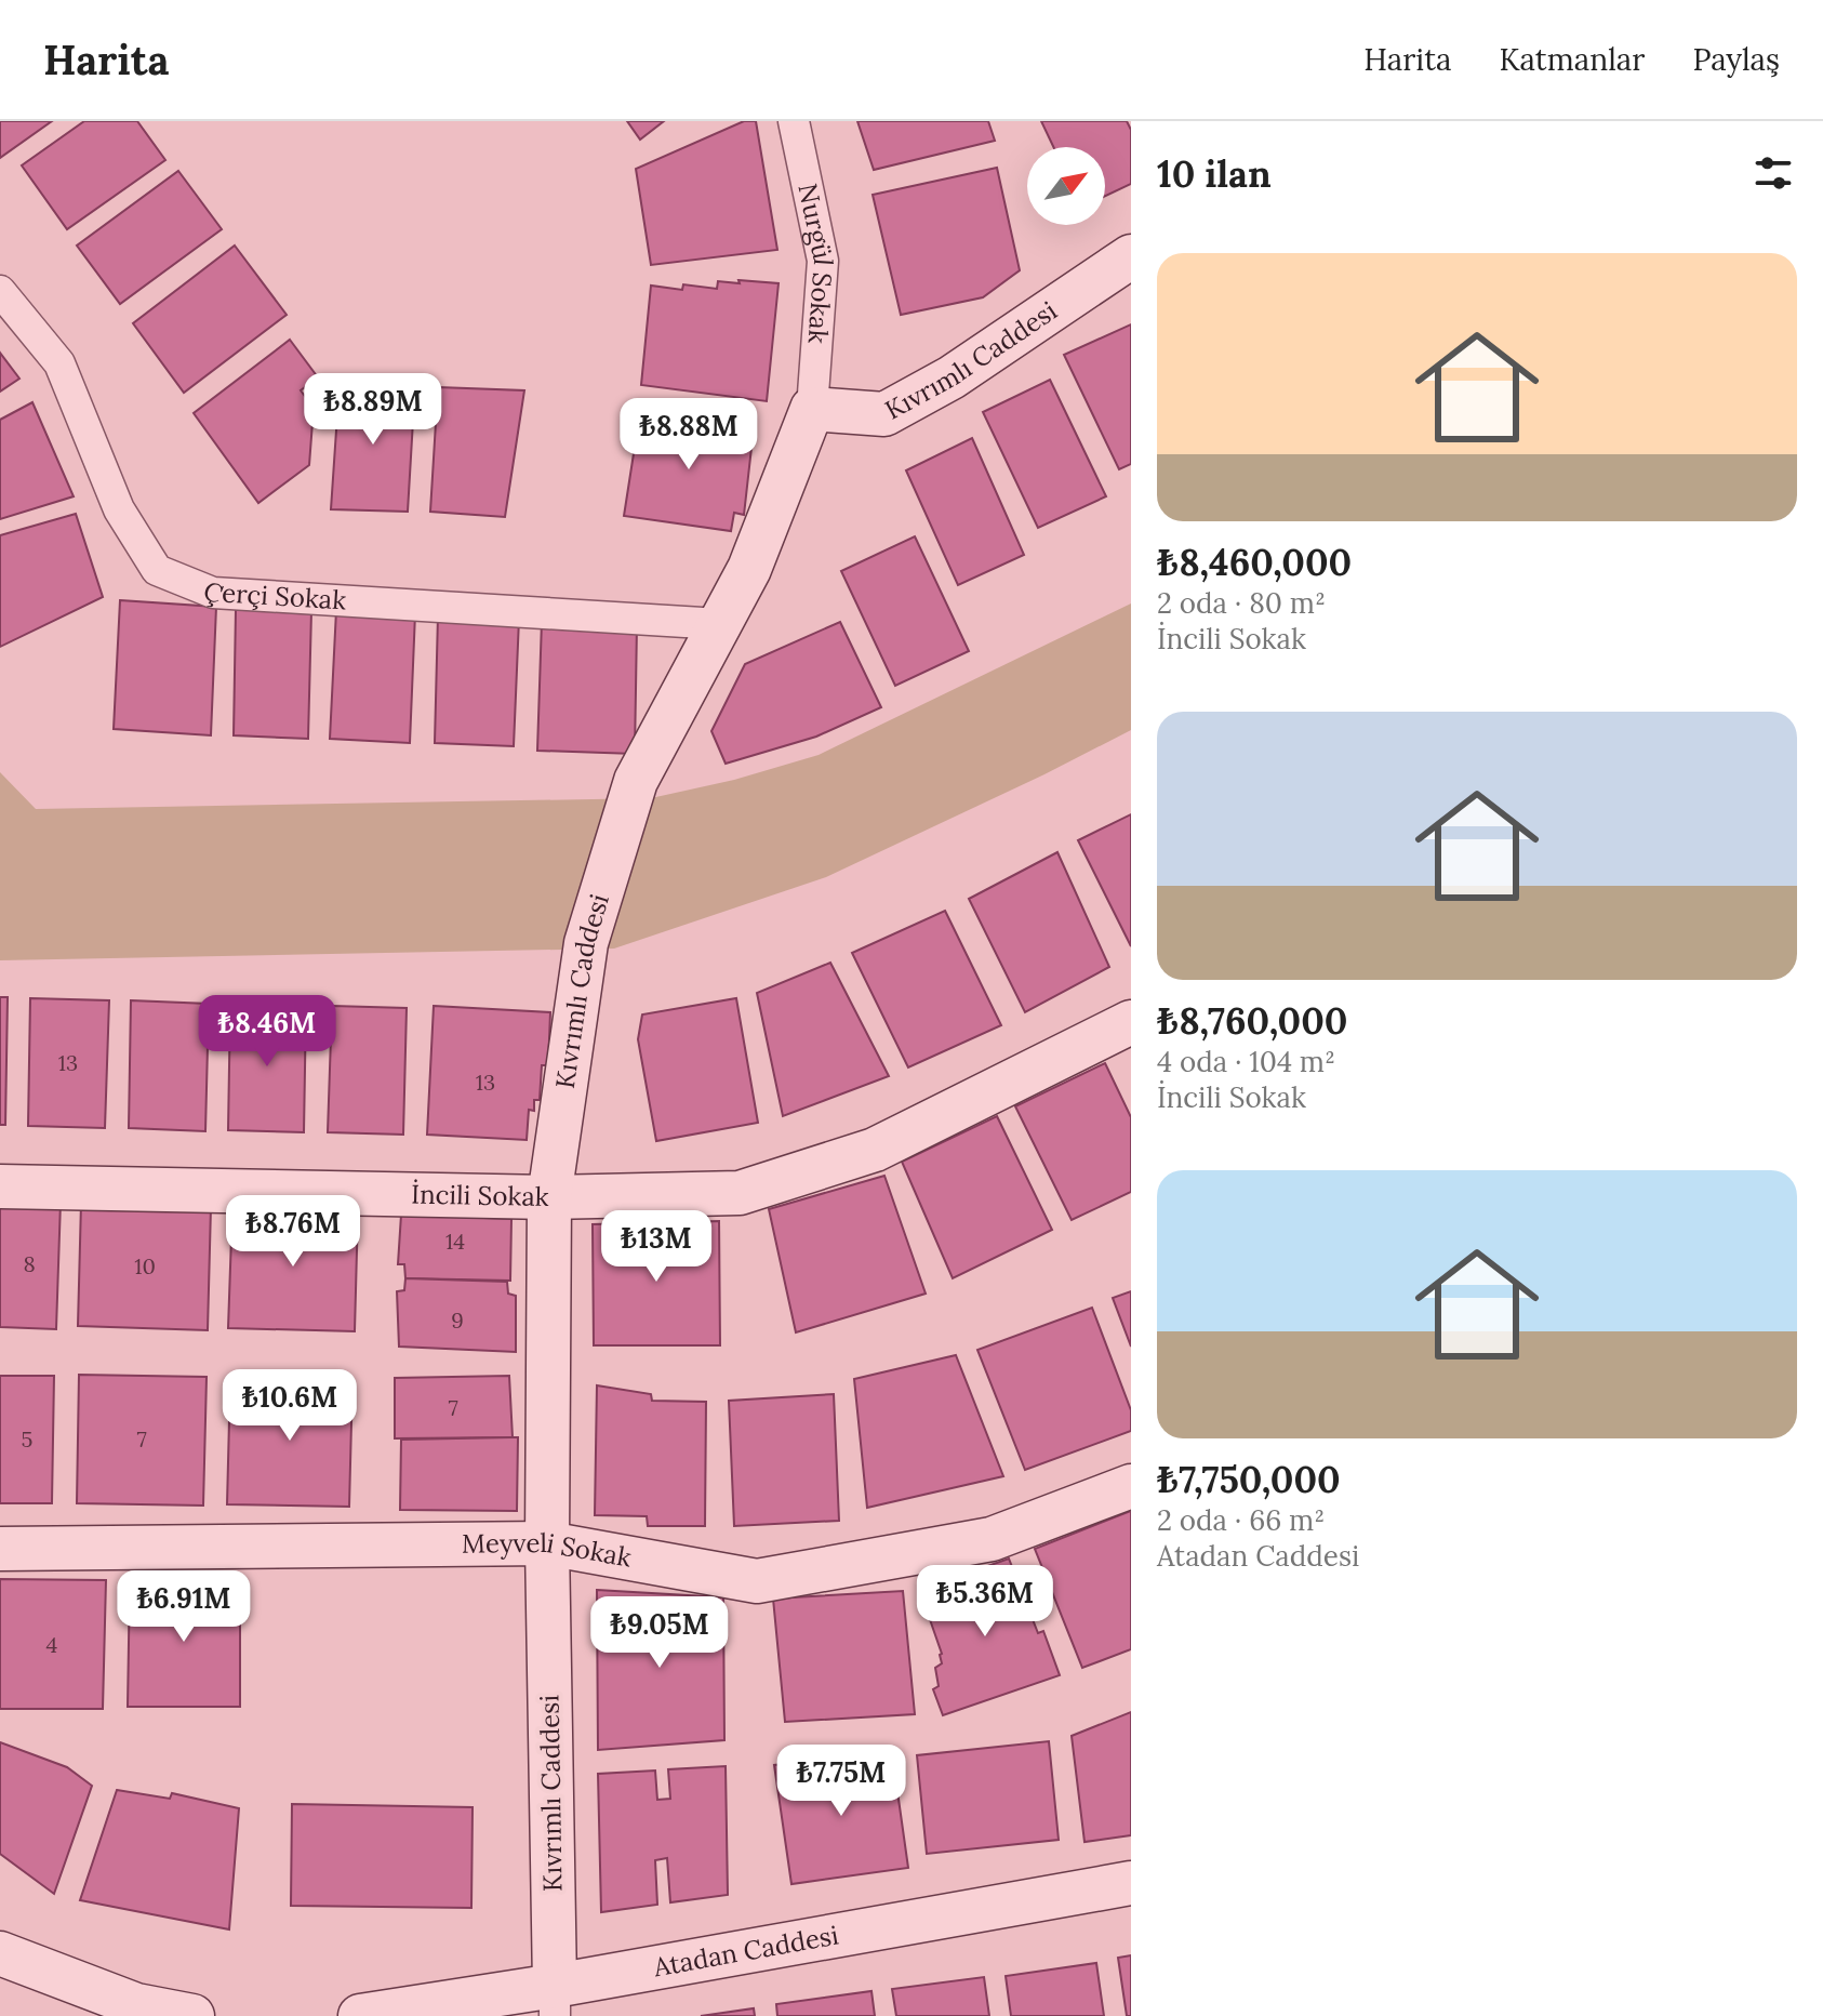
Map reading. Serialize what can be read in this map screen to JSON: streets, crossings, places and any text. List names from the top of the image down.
{
  "streets": {
    "street": [
      "Nurgül Sokak",
      "Kıvrımlı Caddesi",
      "Çerçi Sokak",
      "İncili Sokak",
      "Meyveli Sokak",
      "Atadan Caddesi"
    ]
  },
  "crossings": [
    ["Nurgül Sokak", "Kıvrımlı Caddesi"],
    ["Kıvrımlı Caddesi", "Çerçi Sokak"],
    ["Kıvrımlı Caddesi", "İncili Sokak"],
    ["Kıvrımlı Caddesi", "Meyveli Sokak"],
    ["Kıvrımlı Caddesi", "Atadan Caddesi"]
  ],
  "house_numbers": [
    "13",
    "13",
    "14",
    "8",
    "10",
    "9",
    "7",
    "5",
    "7",
    "4"
  ],
  "north": "top right",
  "page": {
    "header": "Harita",
    "nav": ["Harita", "Katmanlar", "Paylaş"],
    "heading": "10 ilan",
    "list": [
      {
        "name": "₺8,460,000",
        "note": "2 oda · 80 m² · İncili Sokak"
      },
      {
        "name": "₺8,760,000",
        "note": "4 oda · 104 m² · İncili Sokak"
      },
      {
        "name": "₺7,750,000",
        "note": "2 oda · 66 m² · Atadan Caddesi"
      }
    ],
    "price": [
      "₺8.89M",
      "₺8.88M",
      "₺8.46M",
      "₺8.76M",
      "₺13M",
      "₺10.6M",
      "₺5.36M",
      "₺6.91M",
      "₺9.05M",
      "₺7.75M"
    ]
  }
}
